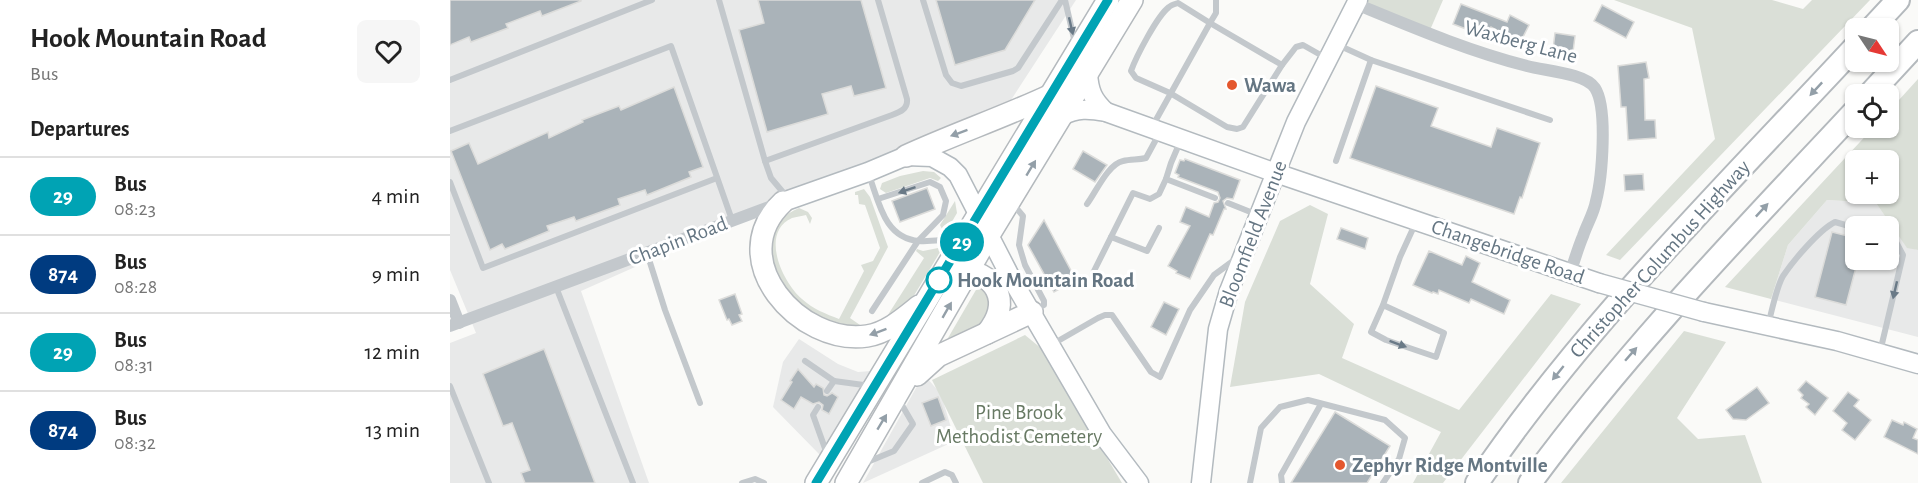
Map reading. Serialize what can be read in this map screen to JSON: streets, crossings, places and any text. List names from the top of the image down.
{
  "streets": {
    "highway": ["Christopher Columbus Highway"],
    "main road": ["Bloomfield Avenue", "Chapin Road", "Changebridge Road"],
    "street": ["Waxberg Lane"]
  },
  "crossings": [
    ["Waxberg Lane", "Bloomfield Avenue"],
    ["Waxberg Lane", "Changebridge Road"],
    ["Bloomfield Avenue", "Changebridge Road"]
  ],
  "parks": ["Pine Brook Methodist Cemetery"],
  "places": ["Wawa", "Hook Mountain Road", "Zephyr Ridge Montville"],
  "lines": ["bus line 29"],
  "north": "bottom right",
  "page": {
    "heading": [
      ["Hook Mountain Road", "Bus"],
      "Departures"
    ],
    "on_map": "29",
    "map_buttons": ["+", "−"],
    "list": [
      {
        "mark": "29",
        "name": "Bus",
        "note": "08:23",
        "value": "4 min"
      },
      {
        "mark": "874",
        "name": "Bus",
        "note": "08:28",
        "value": "9 min"
      },
      {
        "mark": "29",
        "name": "Bus",
        "note": "08:31",
        "value": "12 min"
      },
      {
        "mark": "874",
        "name": "Bus",
        "note": "08:32",
        "value": "13 min"
      }
    ]
  }
}
